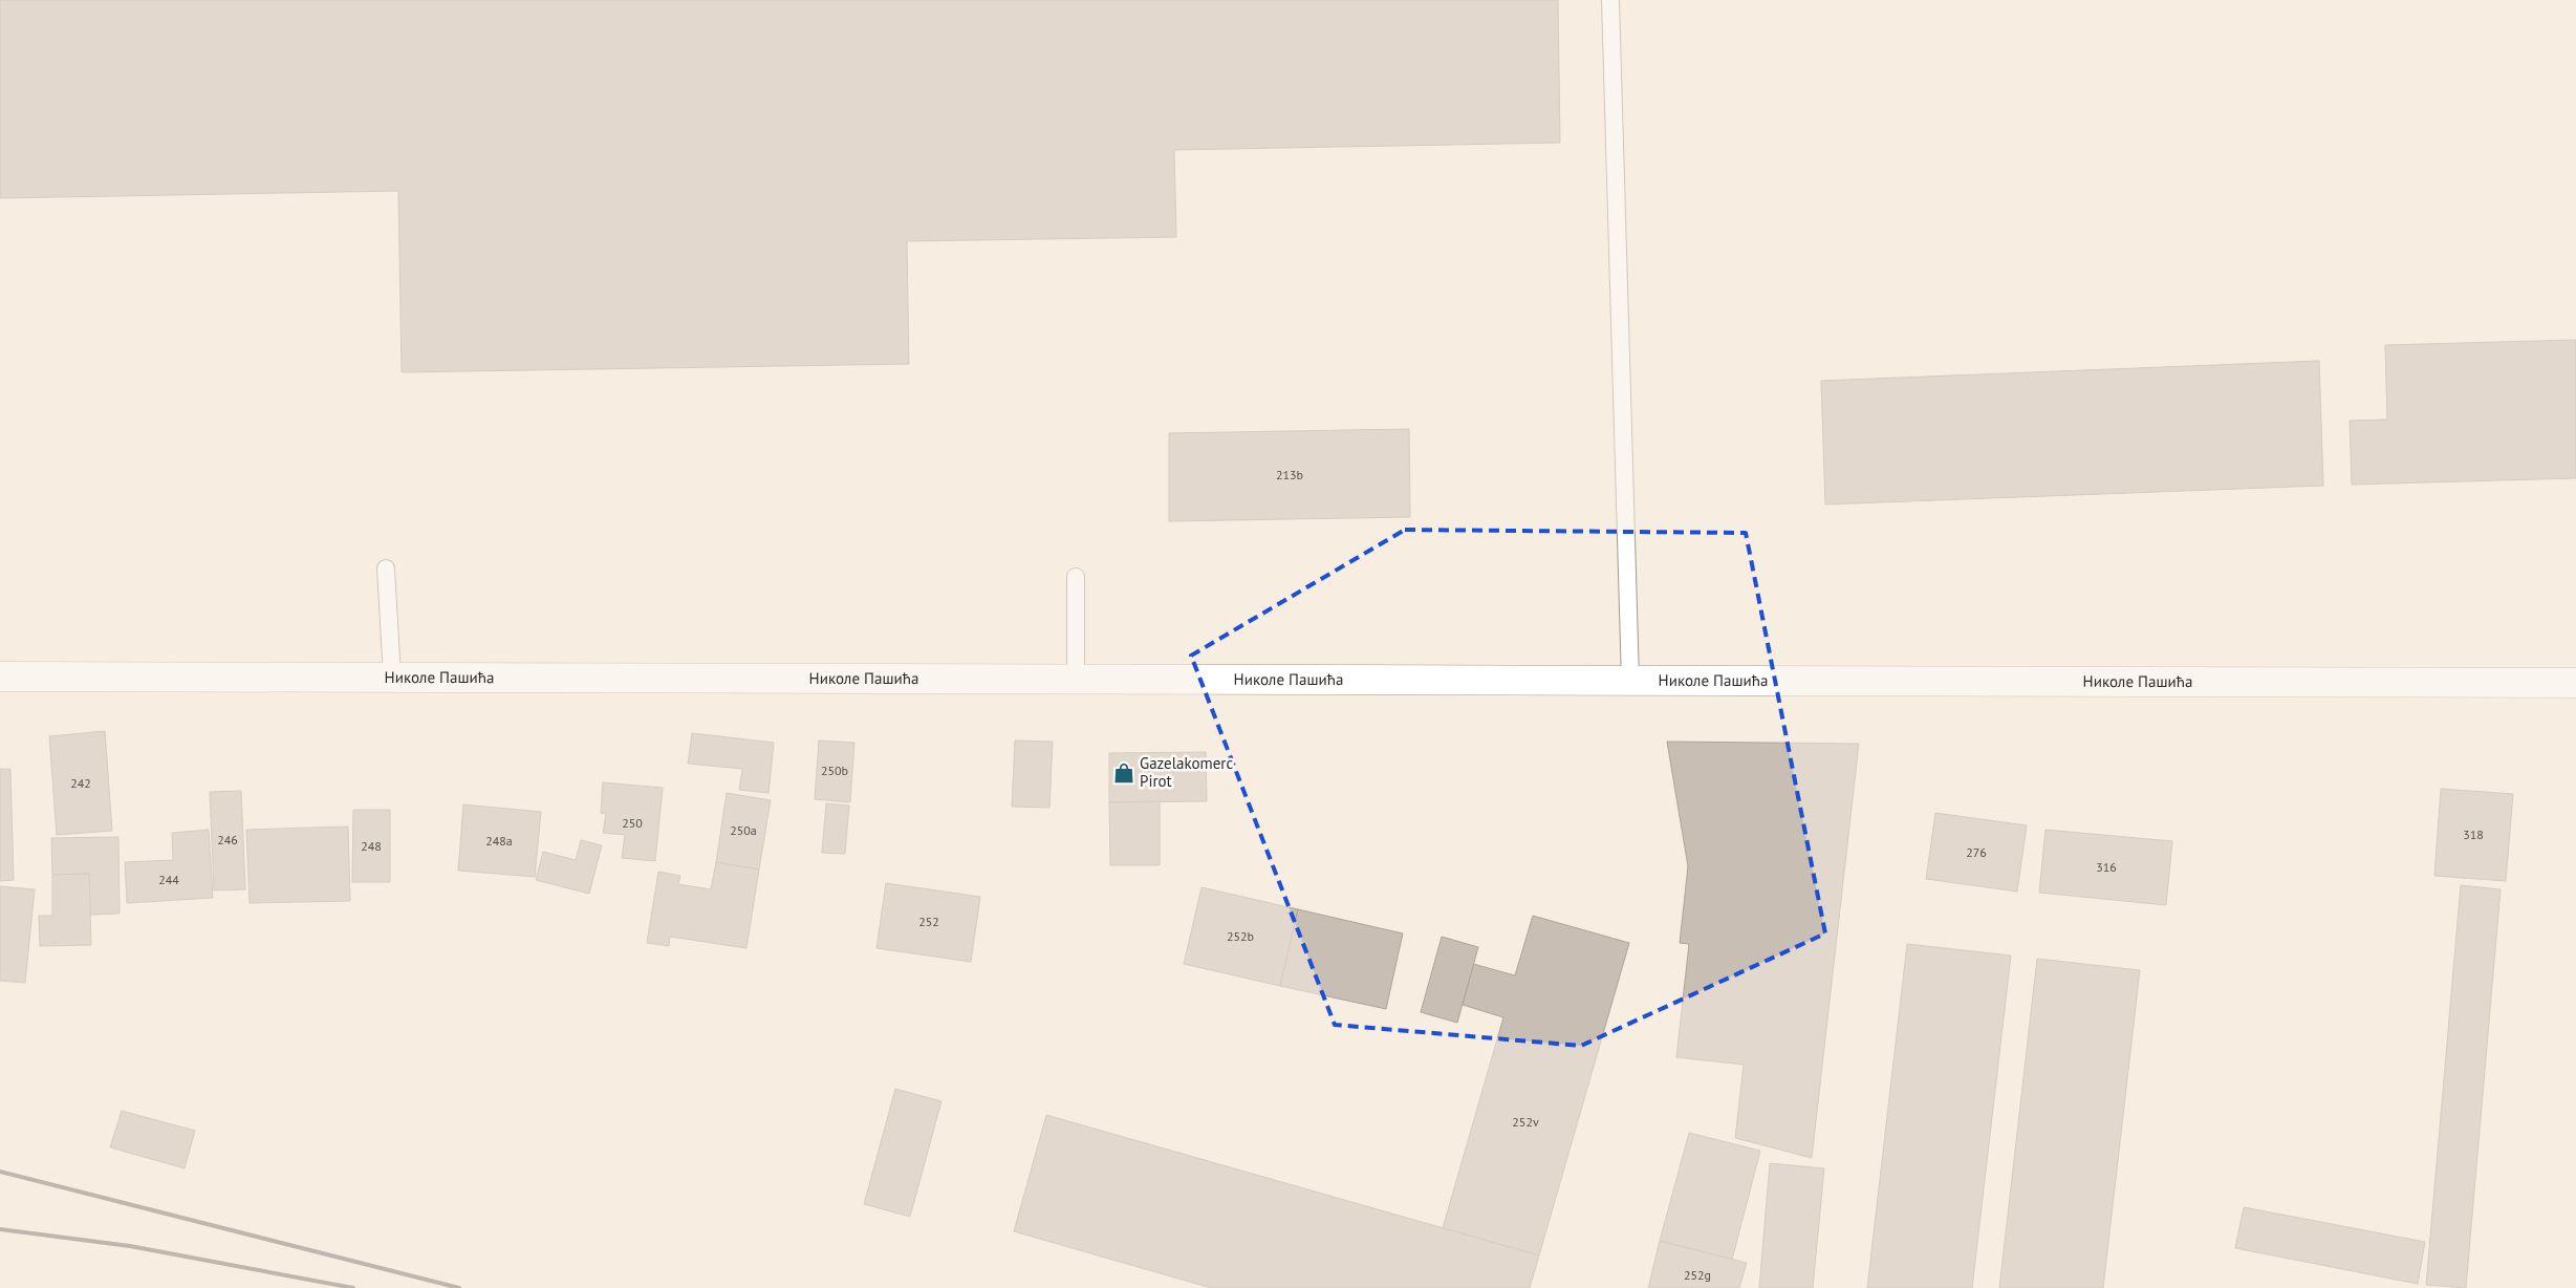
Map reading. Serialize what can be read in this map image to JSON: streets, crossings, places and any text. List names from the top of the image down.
{
  "streets": {
    "main road": ["Николе Пашића"]
  },
  "places": {
    "shop": ["Gazelakomerc Pirot"]
  },
  "house_numbers": [
    "213b",
    "250b",
    "242",
    "250",
    "250a",
    "318",
    "246",
    "248a",
    "248",
    "276",
    "316",
    "244",
    "252",
    "252b",
    "252v",
    "252g"
  ]
}
